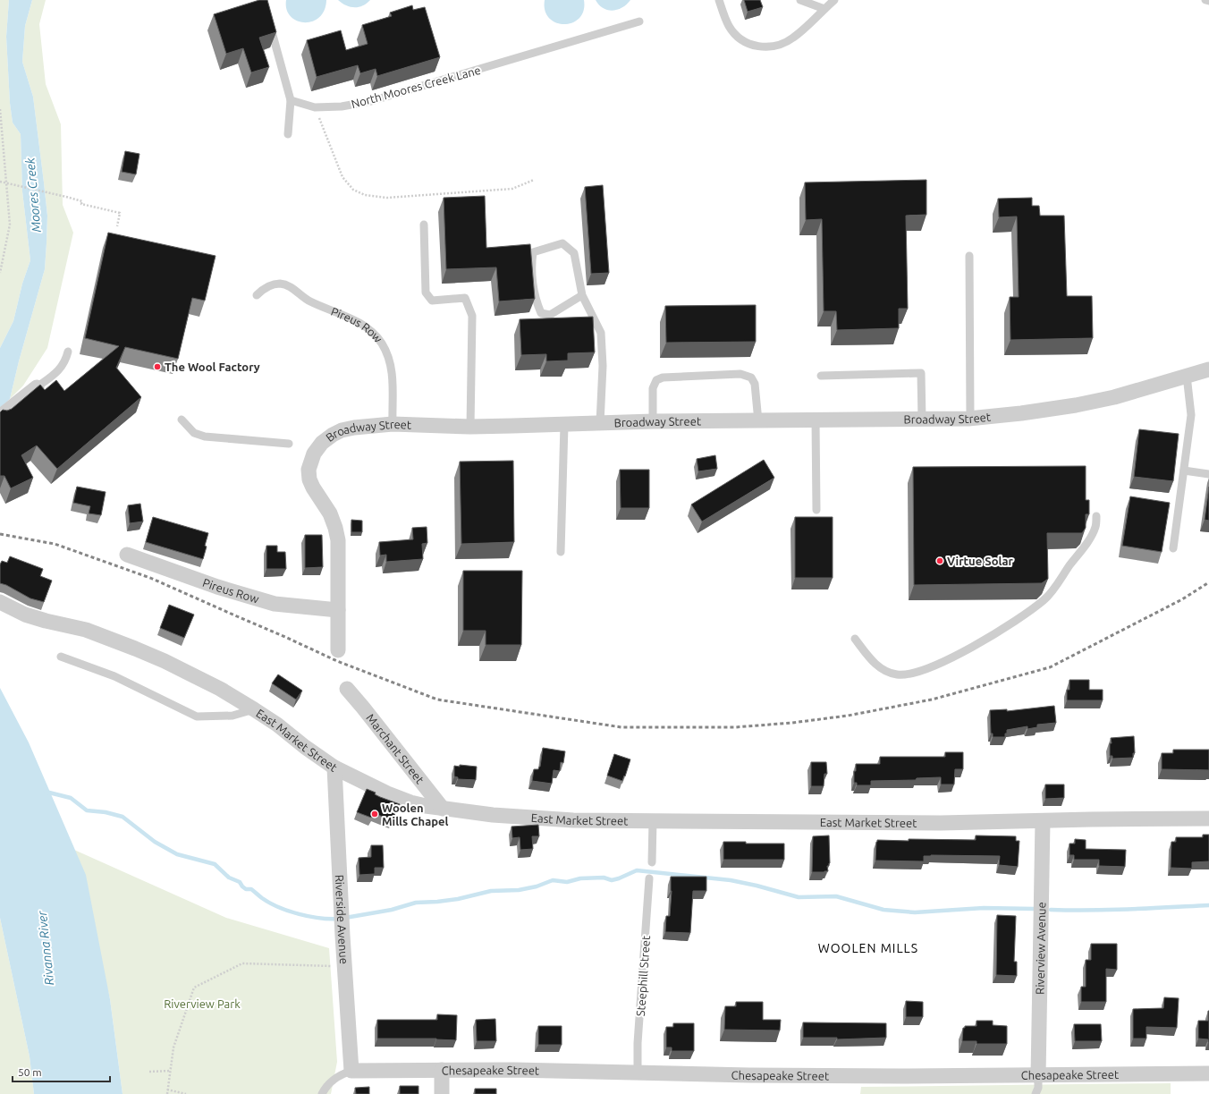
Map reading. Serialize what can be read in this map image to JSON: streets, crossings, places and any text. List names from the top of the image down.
{
  "streets": {
    "street": [
      "Pireus Row",
      "Broadway Street",
      "East Market Street",
      "Marchant Street",
      "Riverside Avenue",
      "Riverview Avenue",
      "Chesapeake Street"
    ],
    "lane": ["North Moores Creek Lane", "Steephill Street"]
  },
  "crossings": [
    ["Pireus Row", "Broadway Street"],
    ["East Market Street", "Marchant Street"],
    ["East Market Street", "Riverside Avenue"],
    ["East Market Street", "Riverview Avenue"],
    ["Riverside Avenue", "Chesapeake Street"],
    ["Riverview Avenue", "Chesapeake Street"],
    ["Steephill Street", "Chesapeake Street"]
  ],
  "districts": ["WOOLEN MILLS"],
  "water": ["Moores Creek", "Rivanna River"],
  "parks": ["Riverview Park"],
  "places": ["The Wool Factory", "Virtue Solar", "Woolen Mills Chapel"],
  "scale_bar": "50 m"
}
